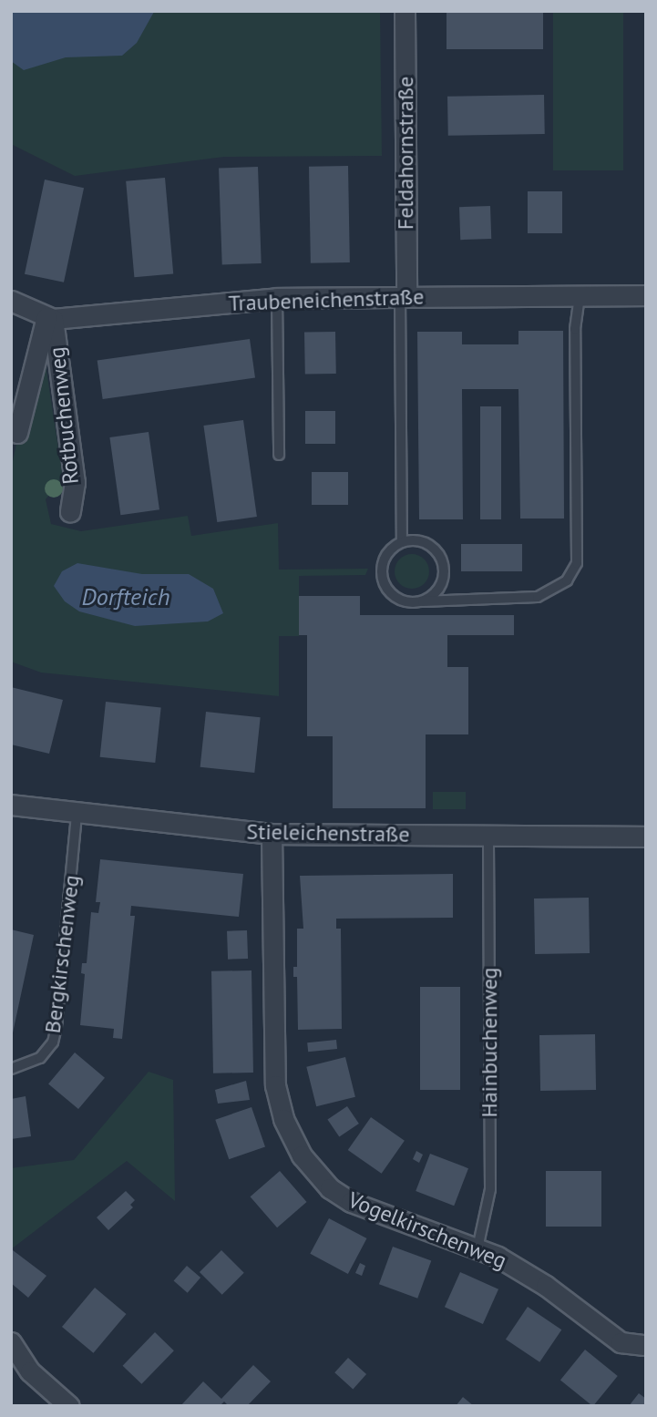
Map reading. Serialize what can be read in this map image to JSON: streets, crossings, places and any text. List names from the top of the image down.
{
  "streets": {
    "street": [
      "Feldahornstraße",
      "Traubeneichenstraße",
      "Rotbuchenweg",
      "Stieleichenstraße",
      "Vogelkirschenweg"
    ],
    "lane": ["Bergkirschenweg", "Hainbuchenweg"]
  },
  "crossings": [
    ["Feldahornstraße", "Traubeneichenstraße"],
    ["Traubeneichenstraße", "Rotbuchenweg"],
    ["Stieleichenstraße", "Bergkirschenweg"],
    ["Stieleichenstraße", "Hainbuchenweg"],
    ["Stieleichenstraße", "Vogelkirschenweg"],
    ["Hainbuchenweg", "Vogelkirschenweg"]
  ],
  "water": ["Dorfteich"]
}
